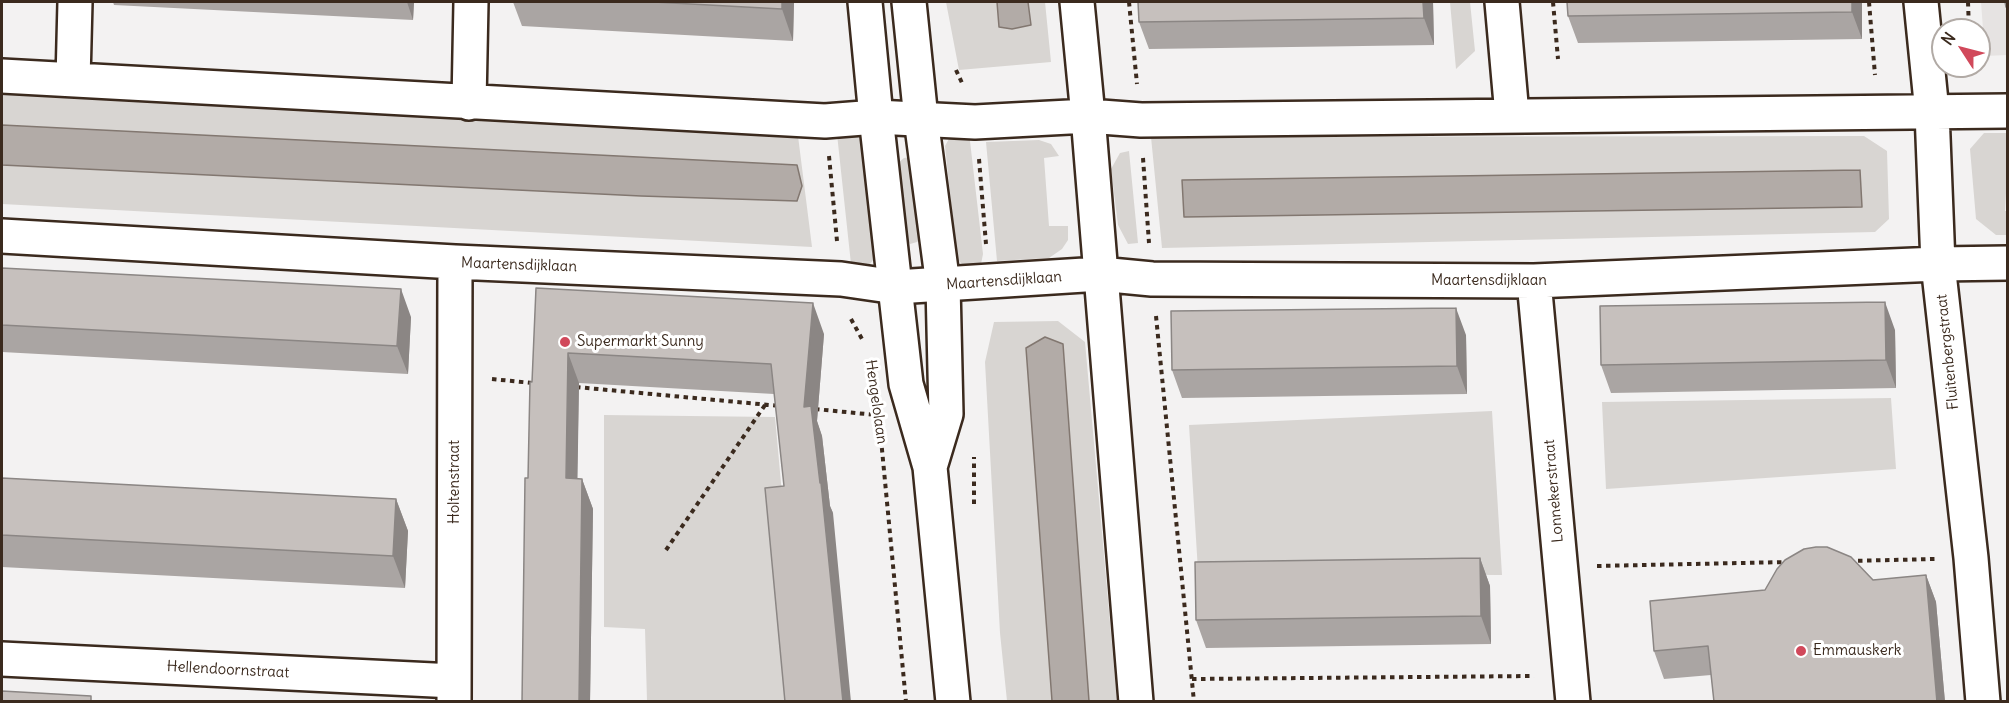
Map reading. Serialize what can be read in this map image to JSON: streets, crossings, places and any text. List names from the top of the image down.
{
  "streets": {
    "street": [
      "Maartensdijklaan",
      "Fluitenbergstraat",
      "Holtenstraat",
      "Lonnekerstraat",
      "Hellendoornstraat"
    ],
    "path": ["Hengelolaan"]
  },
  "crossings": [
    ["Maartensdijklaan", "Fluitenbergstraat"],
    ["Maartensdijklaan", "Hengelolaan"],
    ["Maartensdijklaan", "Holtenstraat"],
    ["Maartensdijklaan", "Lonnekerstraat"],
    ["Holtenstraat", "Hellendoornstraat"]
  ],
  "places": ["Supermarkt Sunny", "Emmauskerk"],
  "north": "top left"
}
